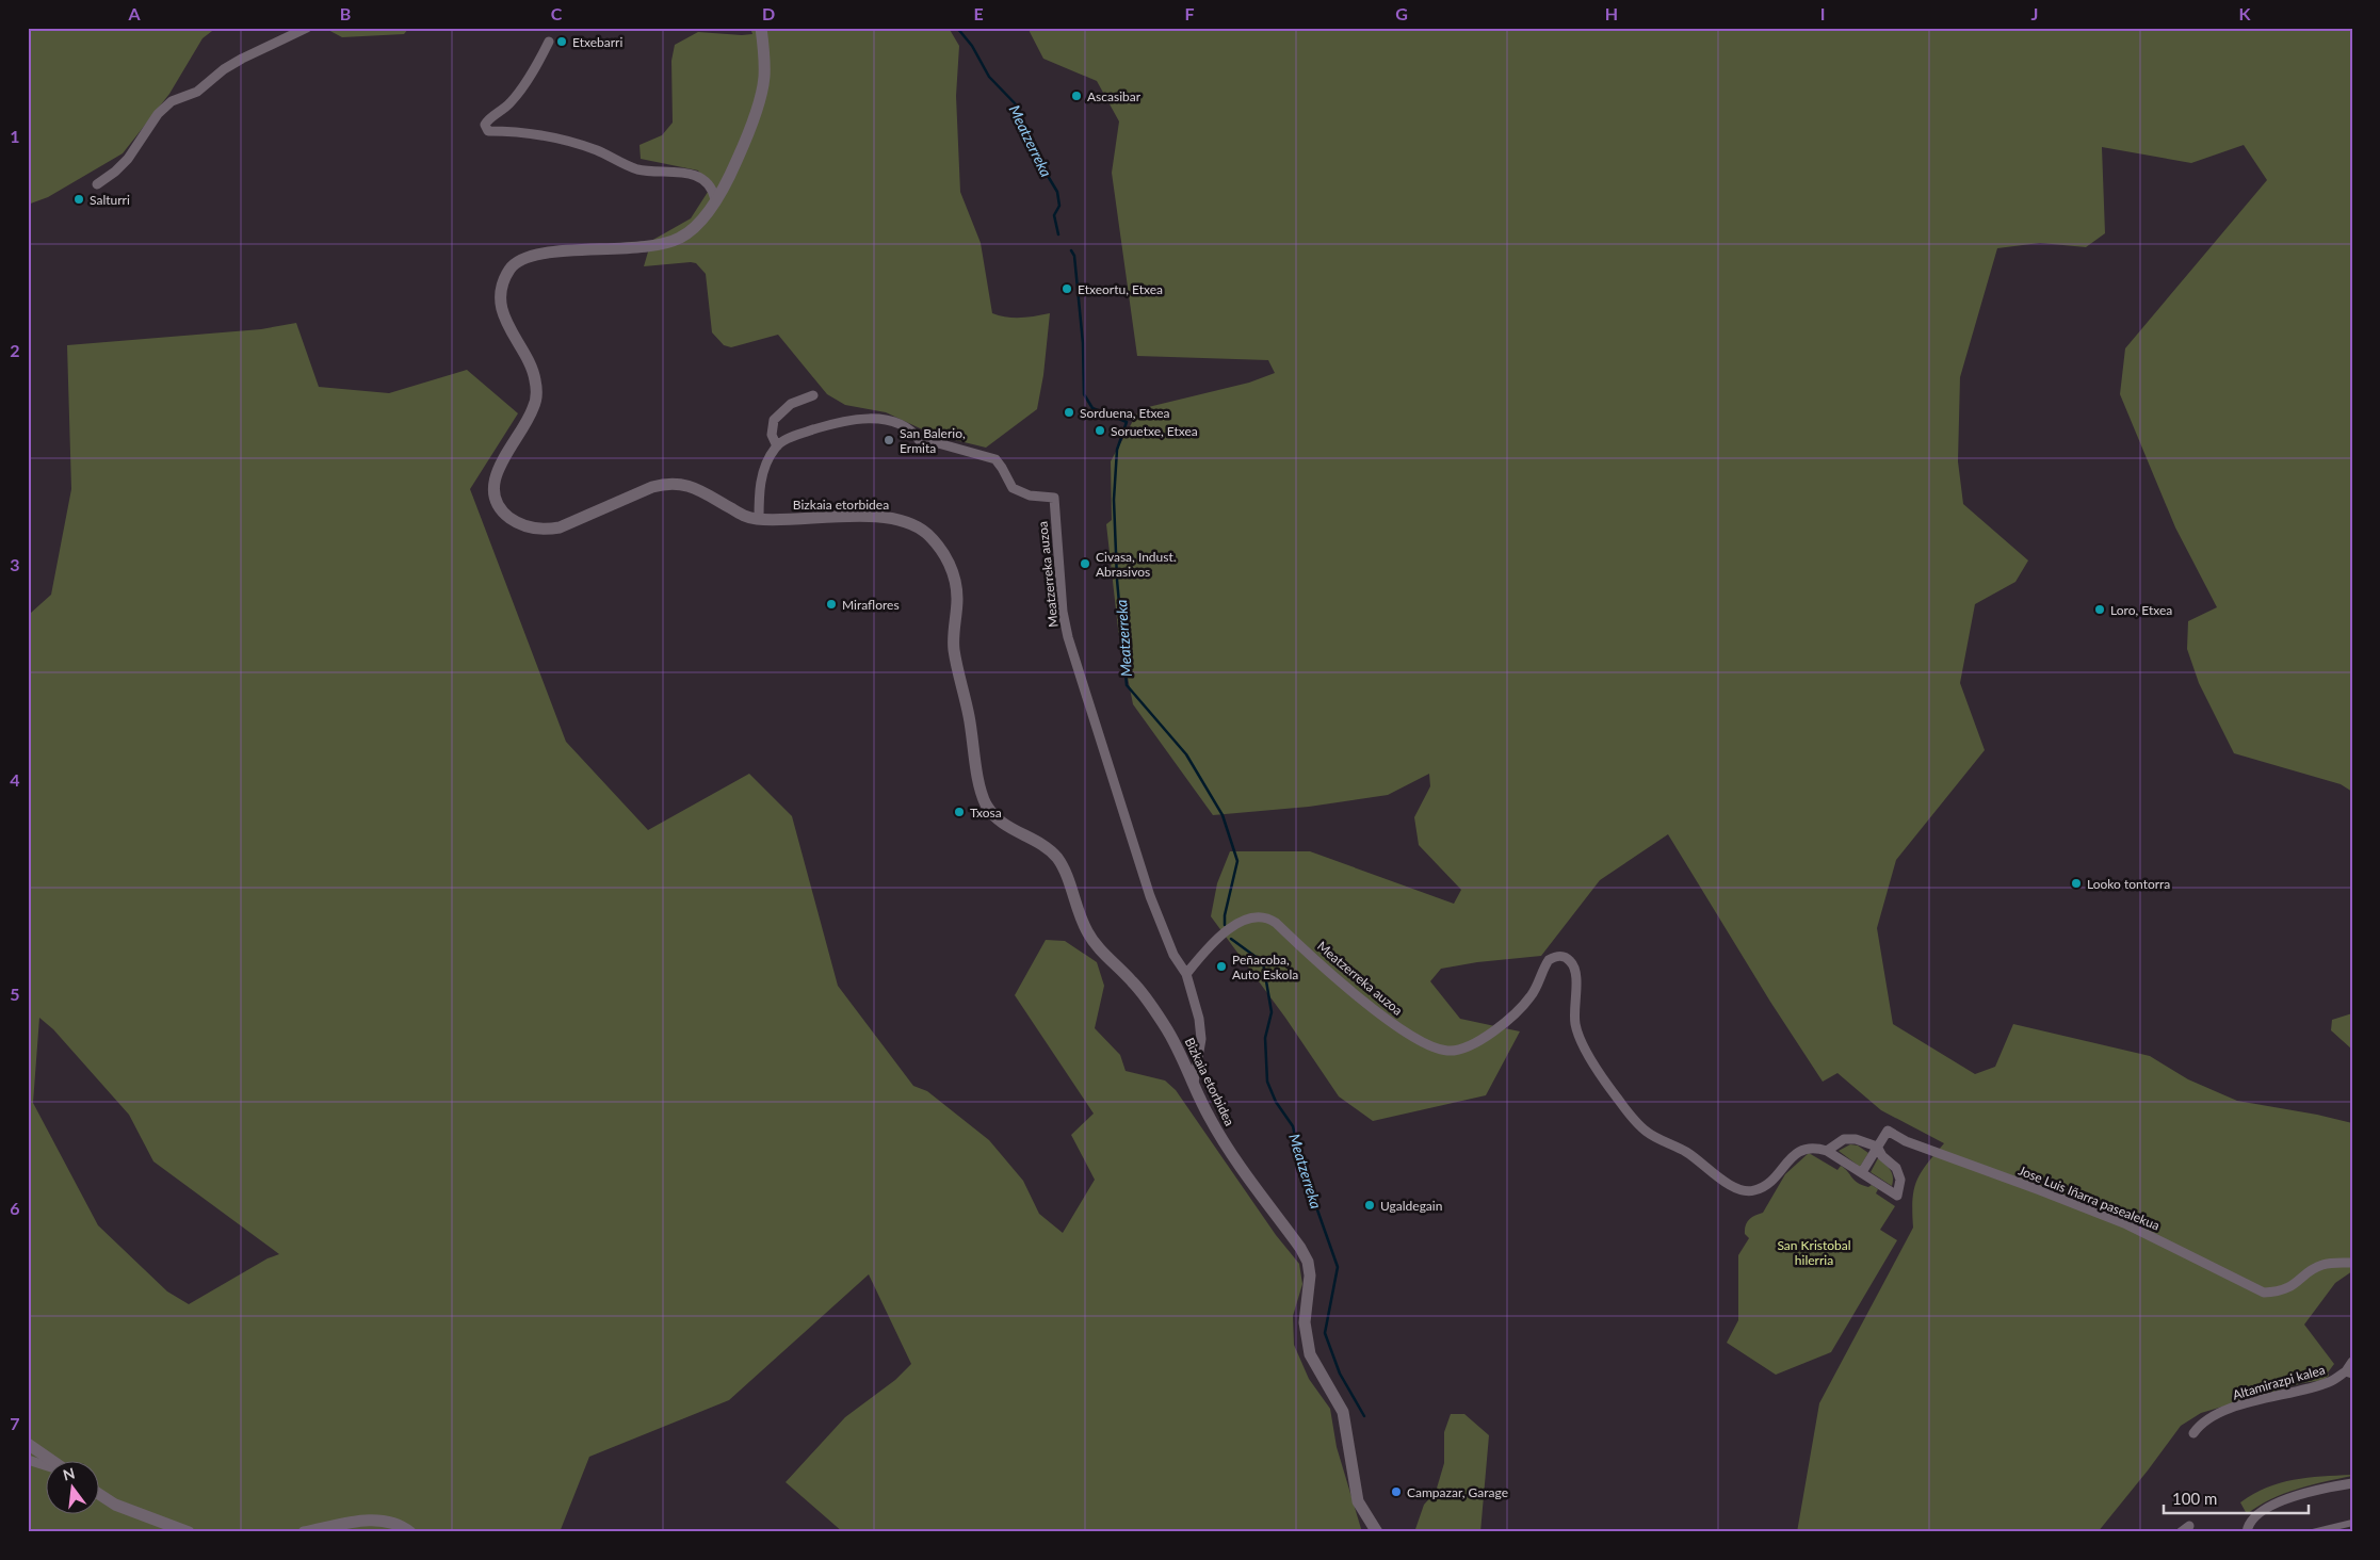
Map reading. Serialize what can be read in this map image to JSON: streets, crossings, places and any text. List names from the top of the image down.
{
  "streets": {
    "street": [
      "Bizkaia etorbidea",
      "Meatzerreka auzoa",
      "Jose Luis Iñarra pasealekua",
      "Altamirazpi kalea"
    ]
  },
  "crossings": [
    ["Bizkaia etorbidea", "Meatzerreka auzoa"]
  ],
  "water": ["Meatzerreka"],
  "parks": ["San Kristobal hilerria"],
  "places": [
    "Etxebarri",
    "Ascasibar",
    "Salturri",
    "Etxeortu, Etxea",
    "Sorduena, Etxea",
    "Soruetxe, Etxea",
    "San Balerio, Ermita",
    "Civasa, Indust. Abrasivos",
    "Miraflores",
    "Loro, Etxea",
    "Txosa",
    "Looko tontorra",
    "Peñacoba, Auto Eskola",
    "Ugaldegain",
    "Campazar, Garage"
  ],
  "scale_bar": "100 m",
  "north": "top",
  "grid": {
    "columns": [
      "A",
      "B",
      "C",
      "D",
      "E",
      "F",
      "G",
      "H",
      "I",
      "J",
      "K"
    ],
    "rows": [
      "1",
      "2",
      "3",
      "4",
      "5",
      "6",
      "7"
    ]
  }
}
